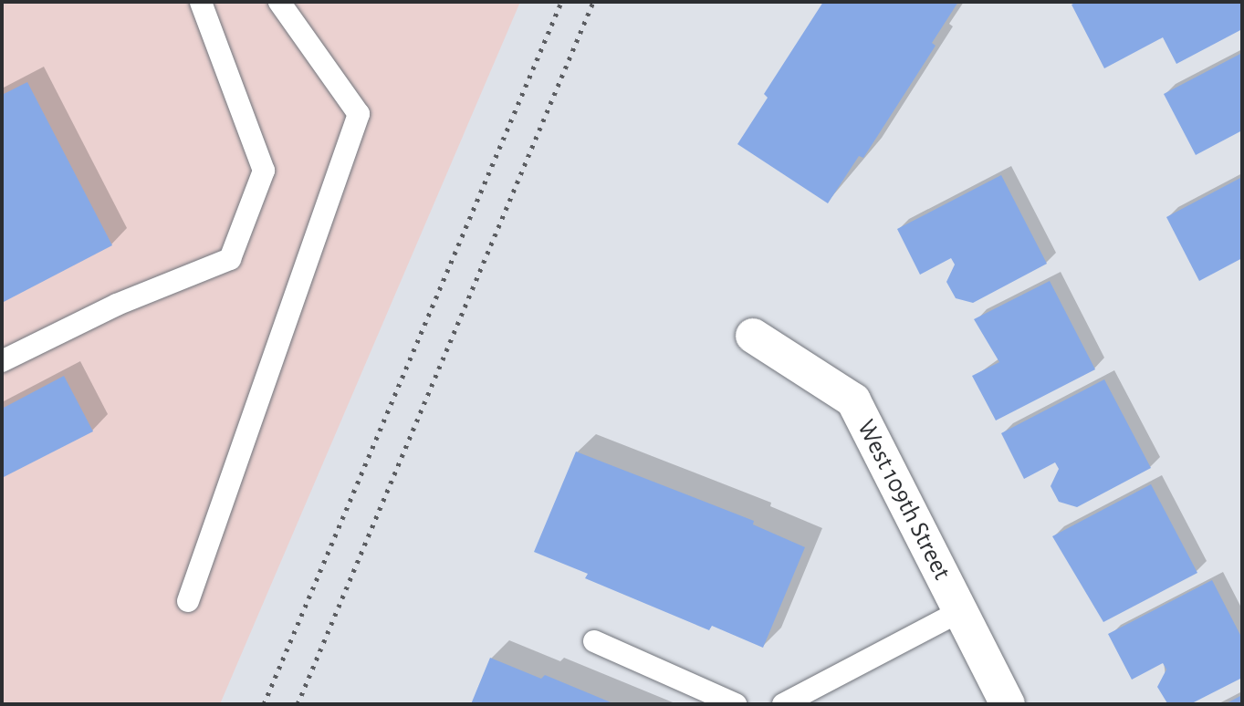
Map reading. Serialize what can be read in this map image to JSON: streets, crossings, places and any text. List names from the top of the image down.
{
  "streets": {
    "street": ["West 109th Street"]
  }
}
